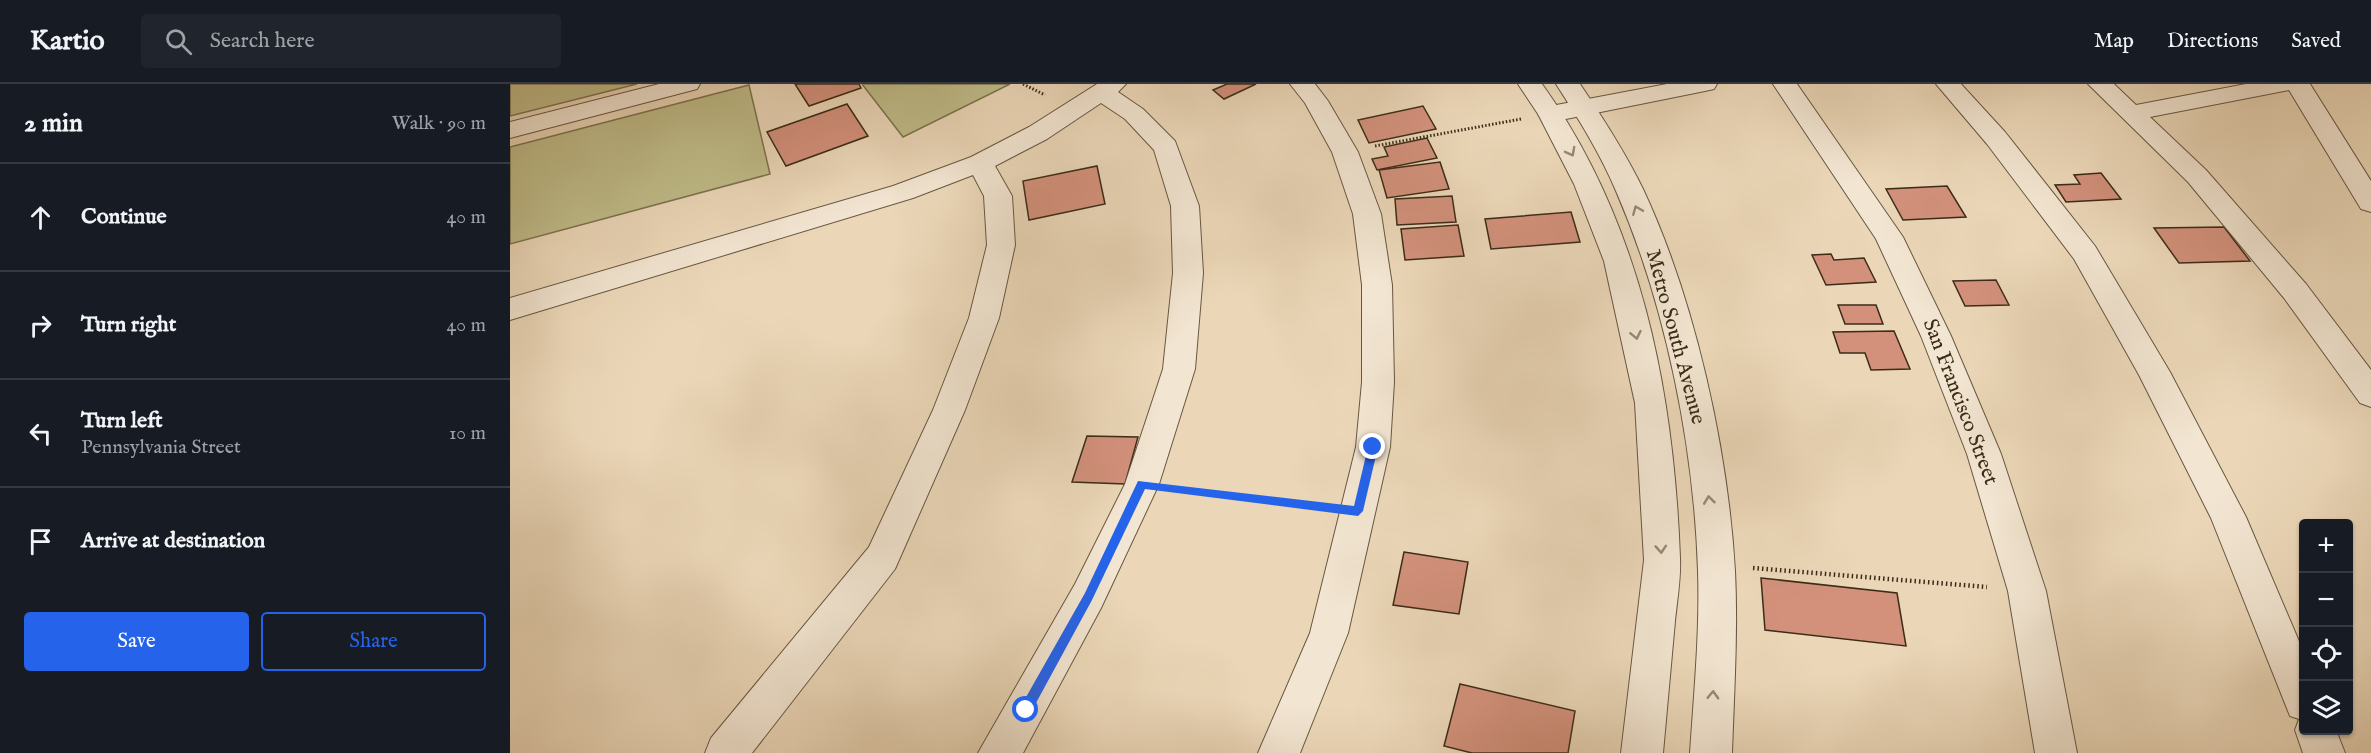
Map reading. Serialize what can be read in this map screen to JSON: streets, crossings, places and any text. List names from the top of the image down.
{
  "streets": {
    "street": ["Metro South Avenue", "San Francisco Street"]
  },
  "page": {
    "header": "Kartio",
    "search": "Search here",
    "nav": ["Map", "Directions", "Saved"],
    "heading": ["2 min", "Walk · 90 m"],
    "list": [
      ["Continue", "40 m"],
      ["Turn right", "40 m"],
      ["Turn left", "Pennsylvania Street", "10 m"],
      "Arrive at destination"
    ],
    "map_buttons": ["+", "−"],
    "buttons": ["Save", "Share"]
  }
}
